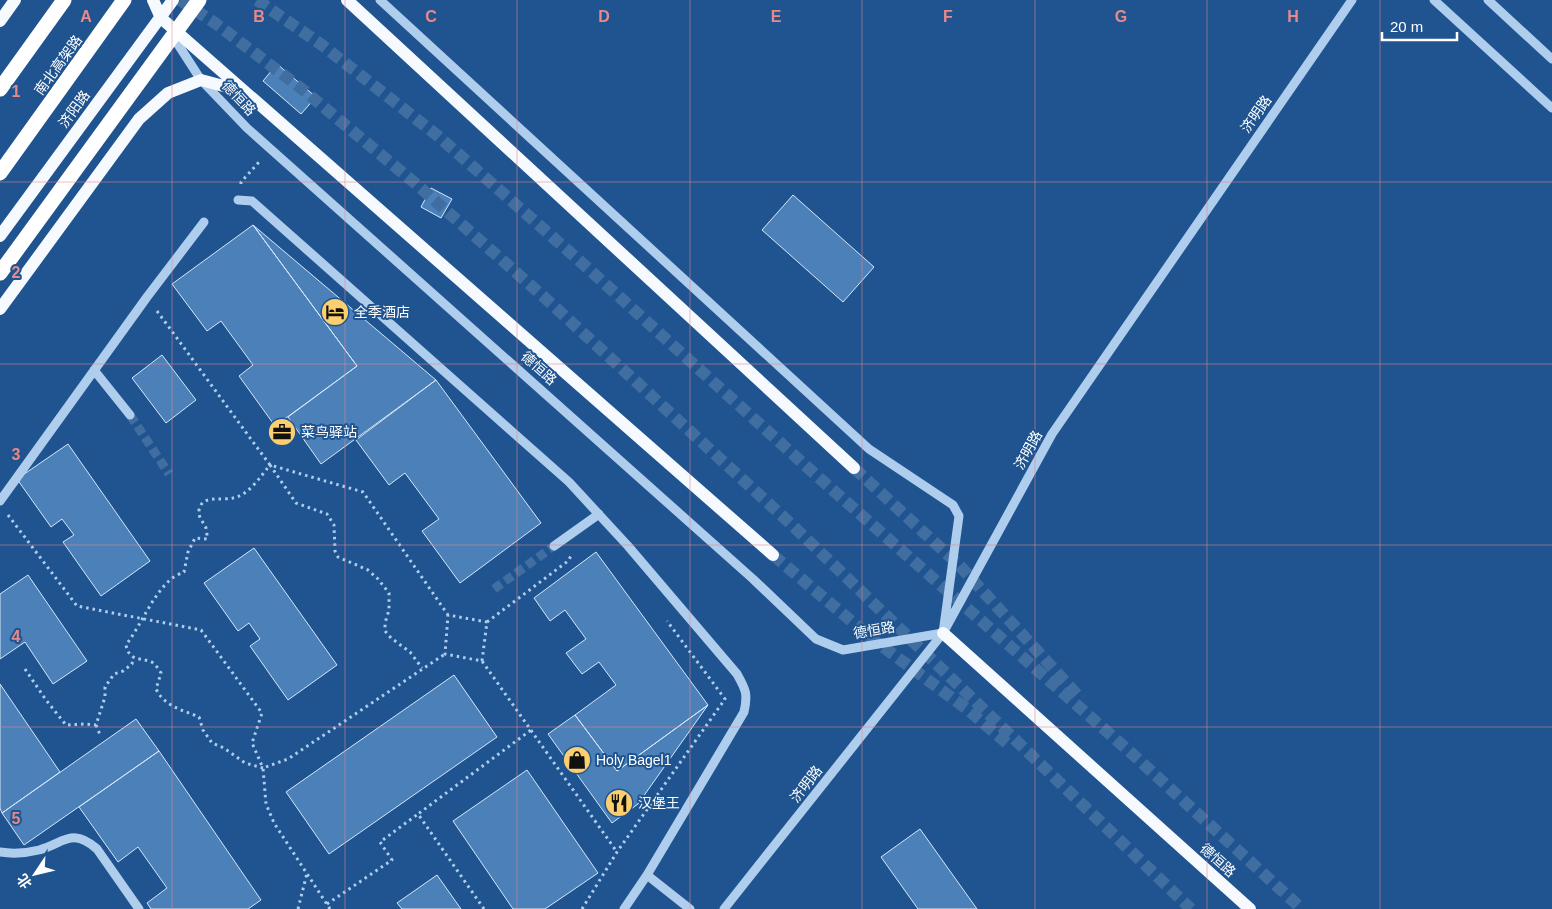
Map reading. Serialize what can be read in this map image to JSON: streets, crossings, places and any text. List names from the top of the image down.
{
  "streets": {
    "highway": ["南北高架路"],
    "main road": ["德恒路", "济阳路"],
    "street": ["济明路"]
  },
  "crossings": [
    ["德恒路", "济阳路"],
    ["德恒路", "济明路"]
  ],
  "places": {
    "hotel": ["全季酒店"],
    "office": ["菜鸟驿站"],
    "shop": ["Holy Bagel1"],
    "restaurant": ["汉堡王"]
  },
  "scale_bar": "20 m",
  "north": "bottom left",
  "grid": {
    "columns": [
      "A",
      "B",
      "C",
      "D",
      "E",
      "F",
      "G",
      "H"
    ],
    "rows": [
      "1",
      "2",
      "3",
      "4",
      "5"
    ]
  }
}
